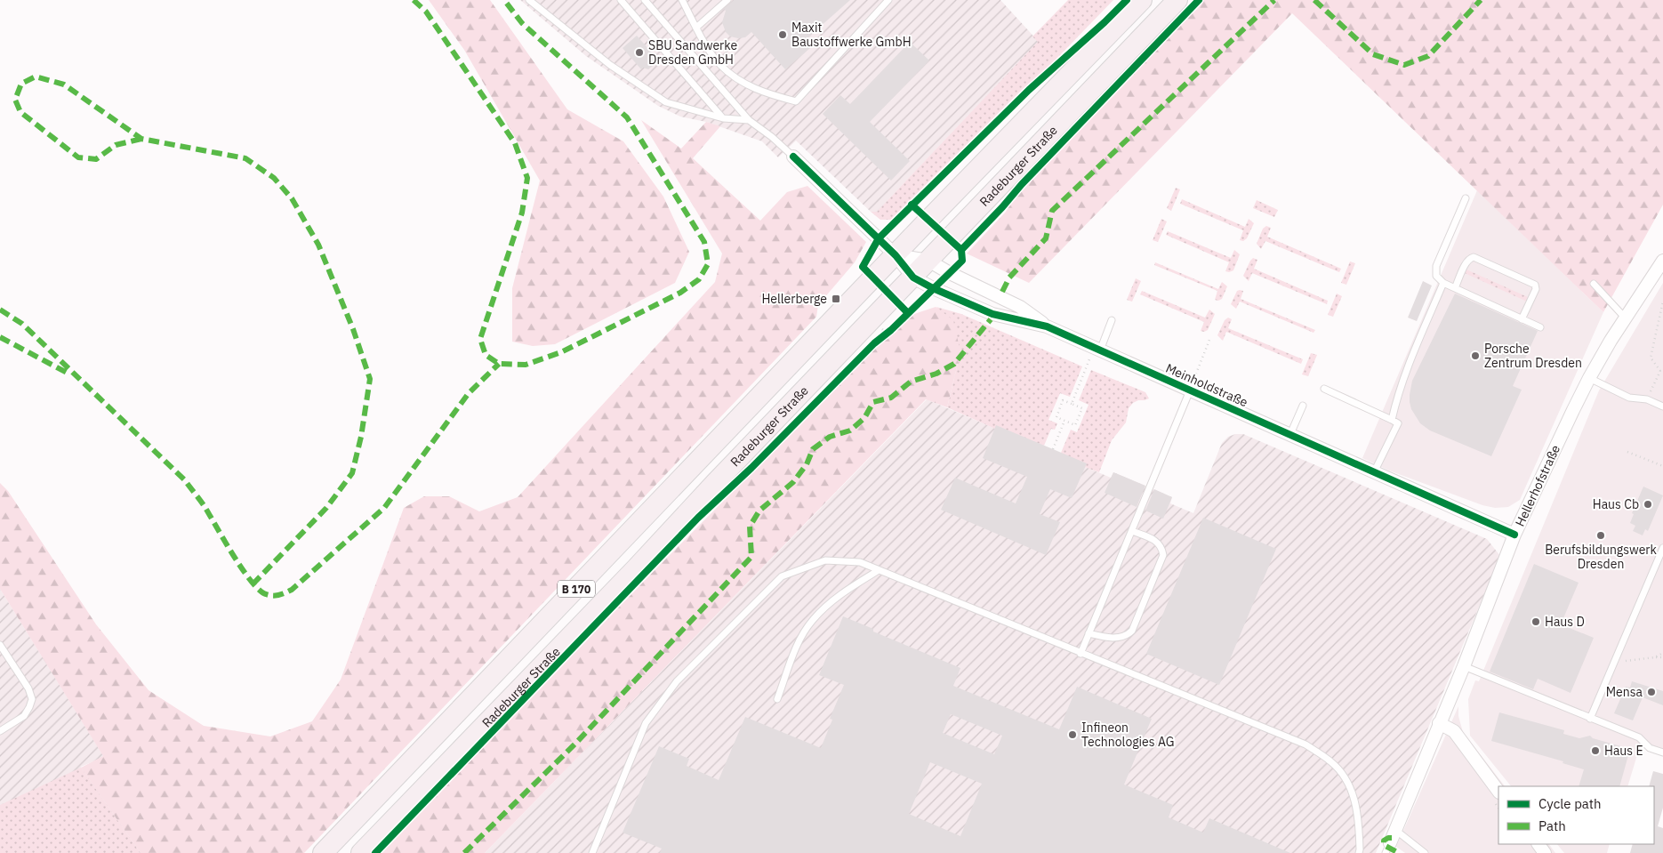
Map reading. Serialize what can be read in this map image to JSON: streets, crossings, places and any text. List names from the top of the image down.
{
  "streets": {
    "main road": ["Radeburger Straße", "B 170"],
    "street": ["Meinholdstraße", "Hellerhofstraße"]
  },
  "crossings": [
    ["Radeburger Straße", "Meinholdstraße"],
    ["Meinholdstraße", "Hellerhofstraße"],
    ["Meinholdstraße", "B 170"]
  ],
  "places": {
    "other": [
      "Maxit Baustoffwerke GmbH",
      "SBU Sandwerke Dresden GmbH",
      "Porsche Zentrum Dresden",
      "Haus Cb",
      "Berufsbildungswerk Dresden",
      "Haus D",
      "Mensa",
      "Infineon Technologies AG",
      "Haus E"
    ],
    "transit": ["Hellerberge"]
  },
  "legend": ["Cycle path", "Path"]
}
